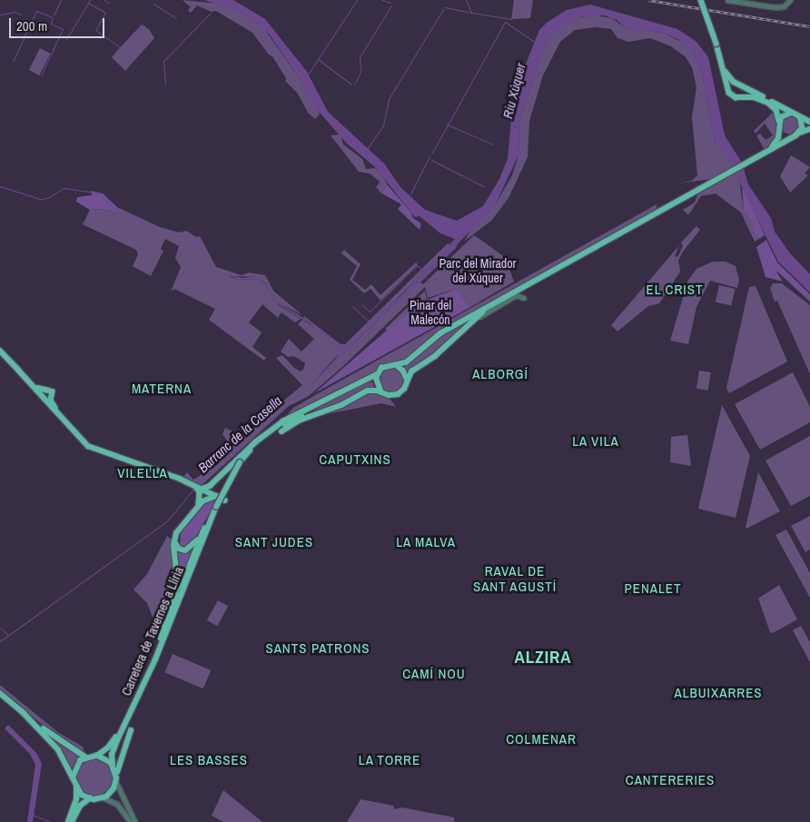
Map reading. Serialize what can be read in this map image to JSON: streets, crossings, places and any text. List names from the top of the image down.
{
  "streets": {
    "main road": ["Carretera de Tavernes a Llíria"]
  },
  "districts": [
    "EL CRIST",
    "ALBORGÍ",
    "MATERNA",
    "LA VILA",
    "CAPUTXINS",
    "VILELLA",
    "SANT JUDES",
    "LA MALVA",
    "RAVAL DE SANT AGUSTÍ",
    "PENALET",
    "SANTS PATRONS",
    "ALZIRA",
    "CAMÍ NOU",
    "ALBUIXARRES",
    "COLMENAR",
    "LES BASSES",
    "LA TORRE",
    "CANTERERIES"
  ],
  "water": ["Riu Xúquer", "Barranc de la Casella"],
  "parks": ["Parc del Mirador del Xúquer", "Pinar del Malecón"],
  "scale_bar": "200 m"
}
